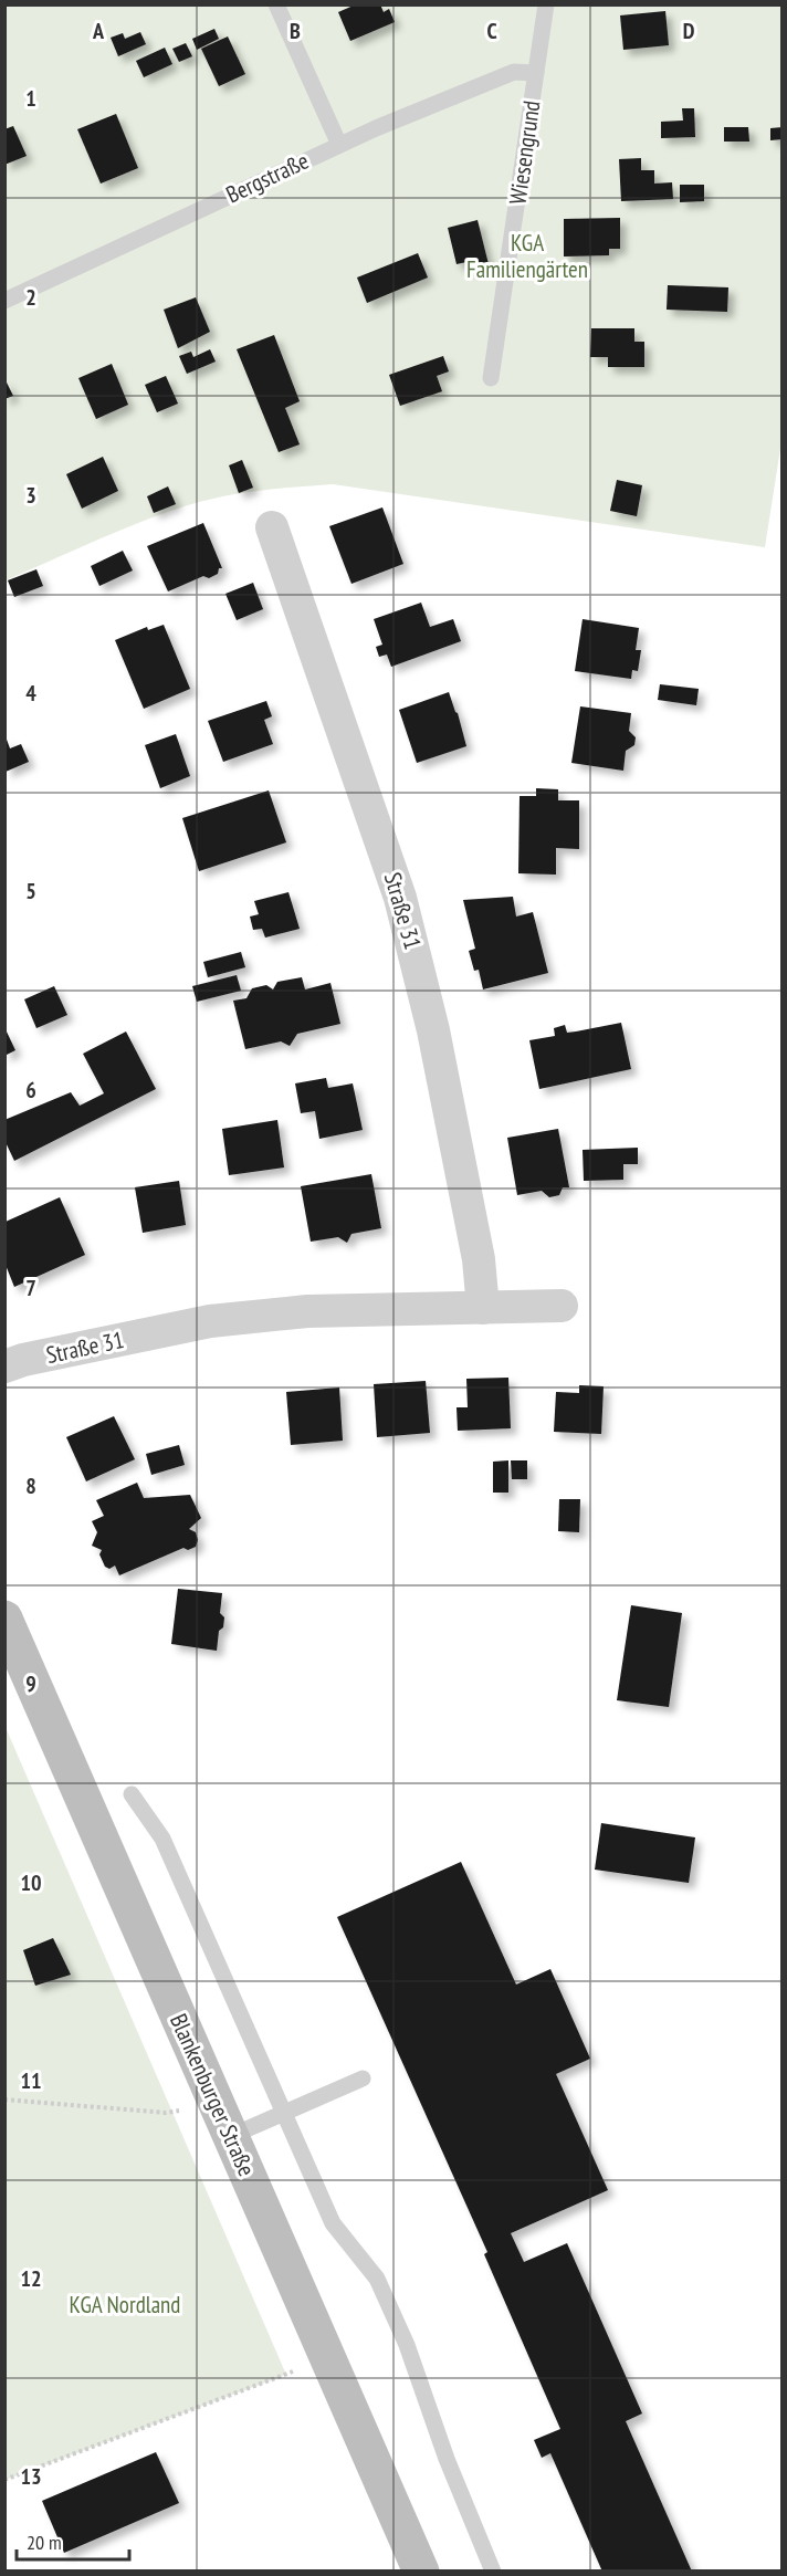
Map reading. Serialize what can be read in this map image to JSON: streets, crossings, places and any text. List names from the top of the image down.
{
  "streets": {
    "main road": ["Blankenburger Straße"],
    "street": ["Straße 31"],
    "lane": ["Wiesengrund", "Bergstraße"]
  },
  "crossings": [
    ["Wiesengrund", "Bergstraße"]
  ],
  "parks": ["KGA Familiengärten", "KGA Nordland"],
  "scale_bar": "20 m",
  "grid": {
    "columns": [
      "A",
      "B",
      "C",
      "D"
    ],
    "rows": [
      "1",
      "2",
      "3",
      "4",
      "5",
      "6",
      "7",
      "8",
      "9",
      "10",
      "11",
      "12",
      "13"
    ]
  }
}
